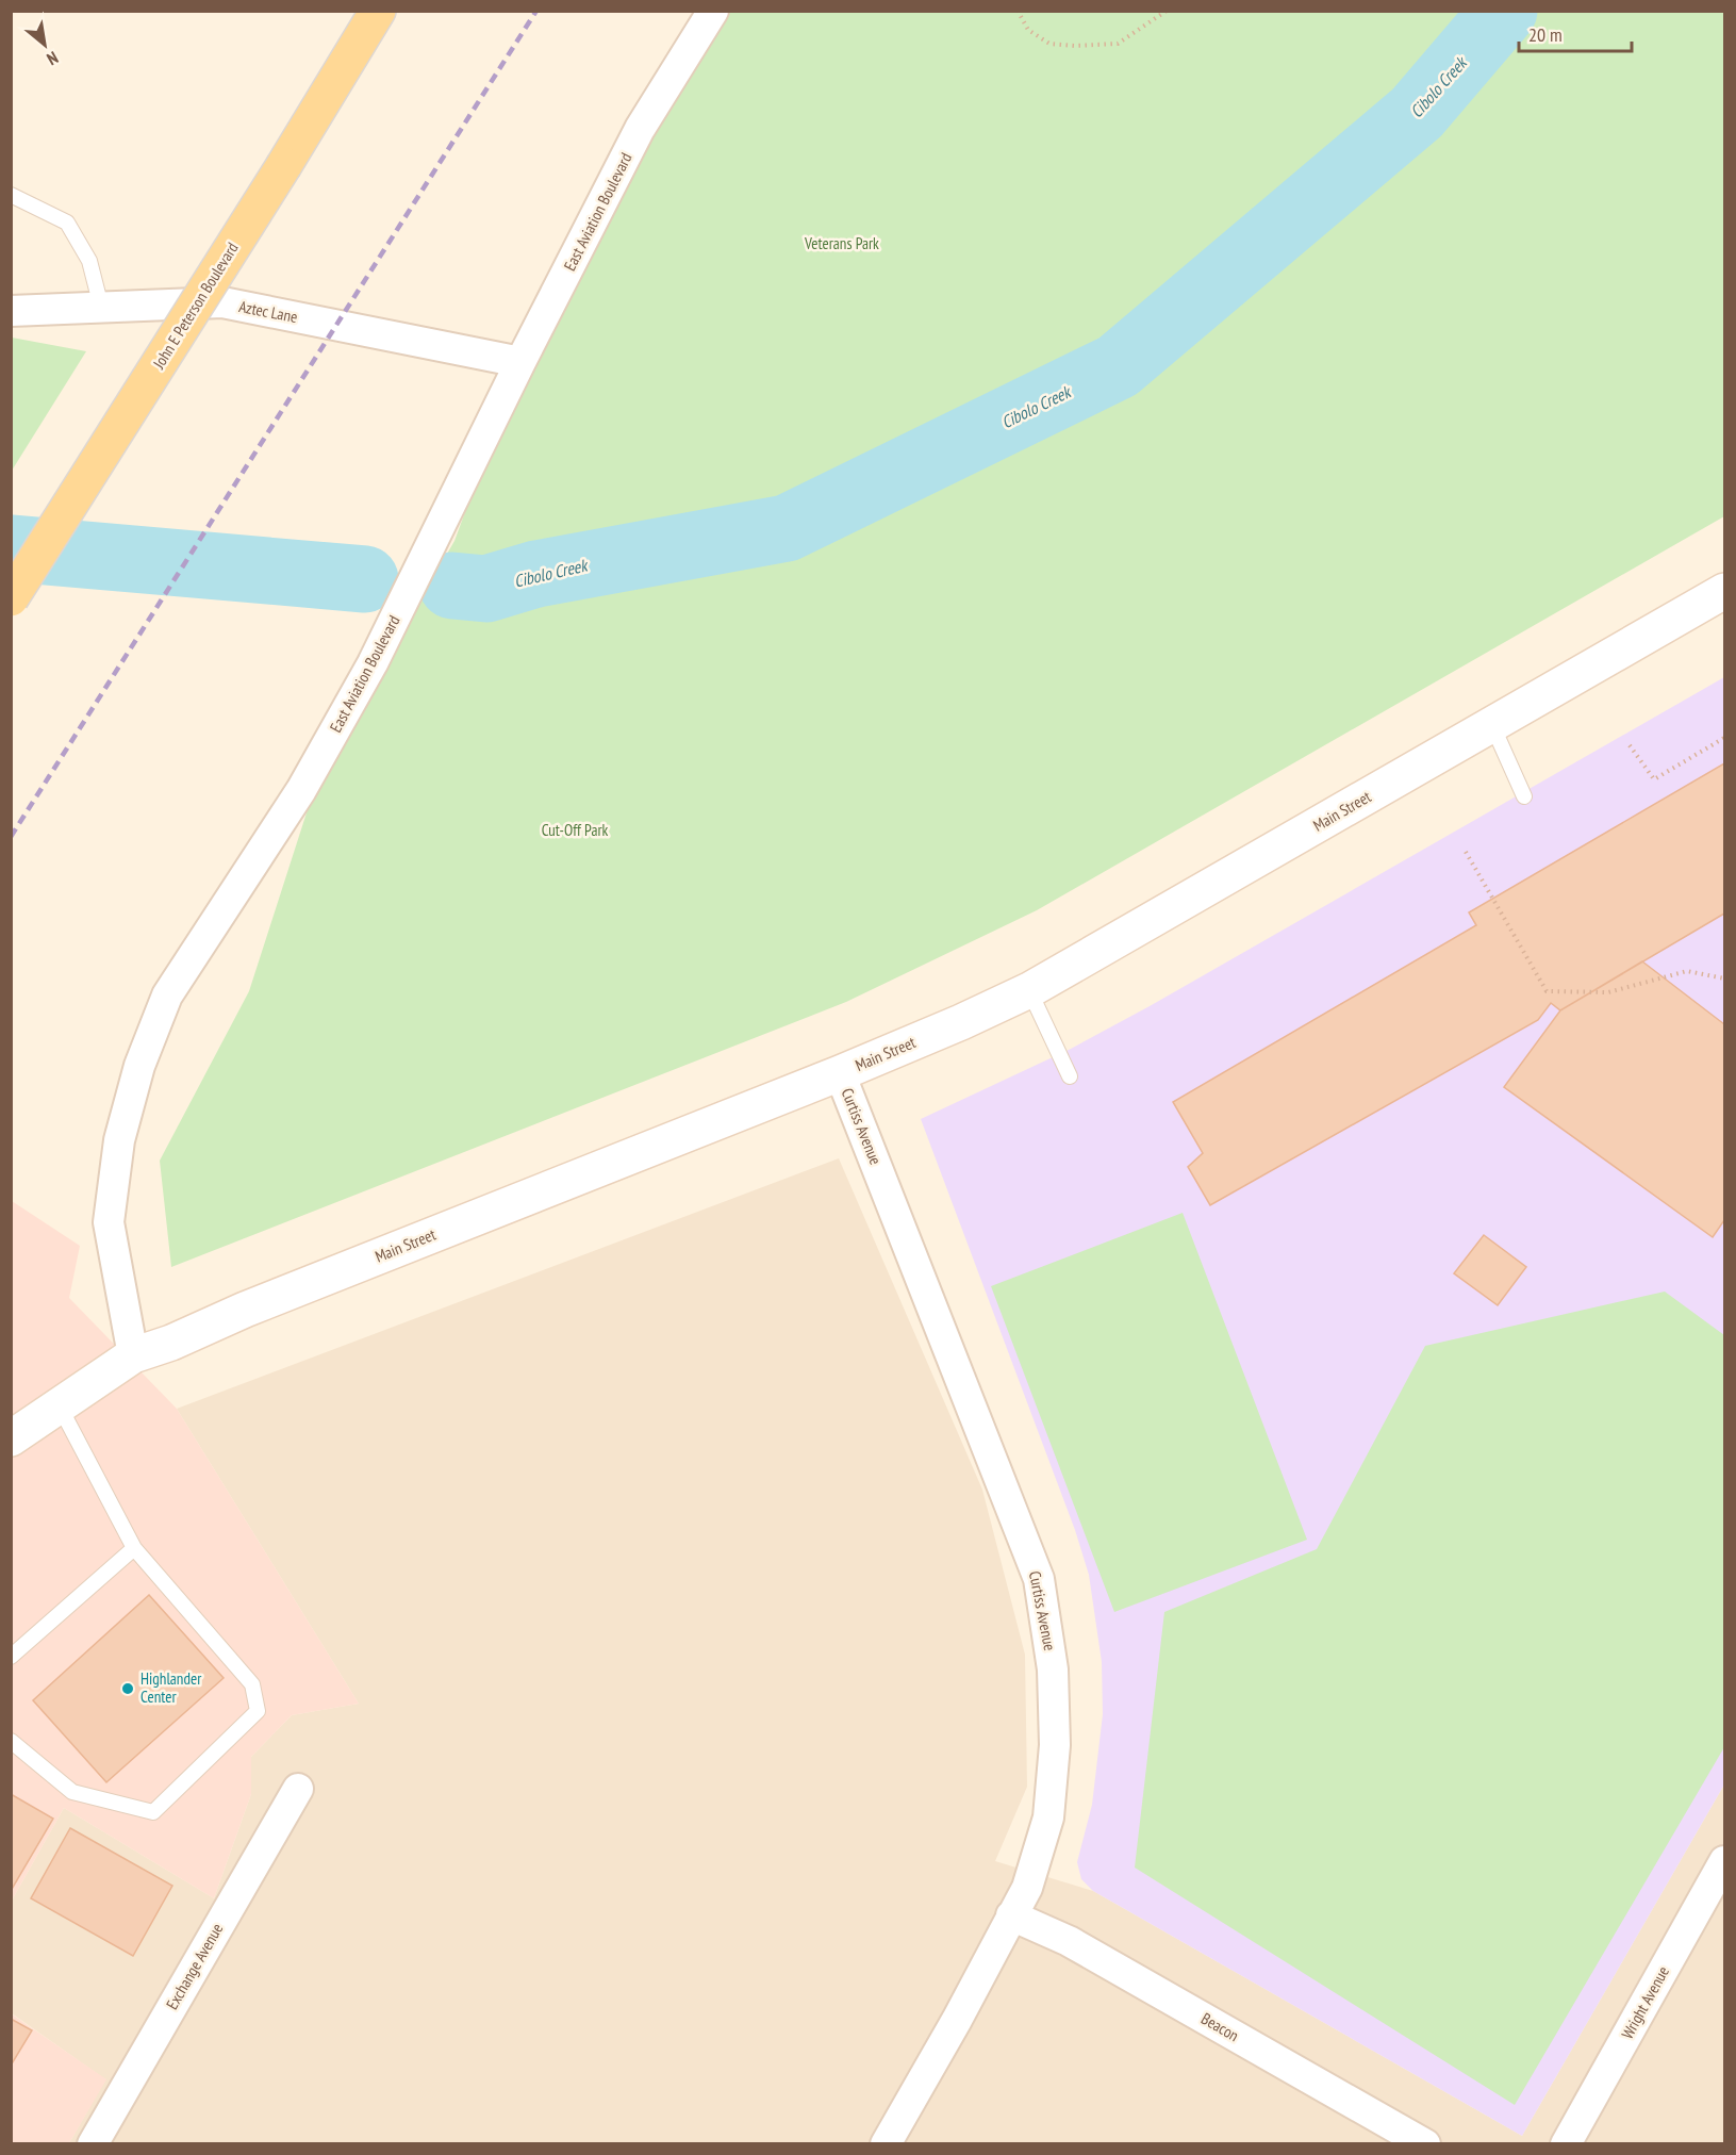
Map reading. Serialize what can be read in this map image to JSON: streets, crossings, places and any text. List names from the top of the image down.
{
  "streets": {
    "main road": ["John E Peterson Boulevard", "Main Street"],
    "street": [
      "East Aviation Boulevard",
      "Aztec Lane",
      "Curtiss Avenue",
      "Exchange Avenue",
      "Wright Avenue",
      "Beacon"
    ]
  },
  "crossings": [
    ["East Aviation Boulevard", "Aztec Lane"],
    ["East Aviation Boulevard", "Main Street"],
    ["Main Street", "Curtiss Avenue"],
    ["Curtiss Avenue", "Beacon"]
  ],
  "water": ["Cibolo Creek"],
  "parks": ["Veterans Park", "Cut-Off Park"],
  "places": ["Highlander Center"],
  "scale_bar": "20 m",
  "north": "bottom right"
}
